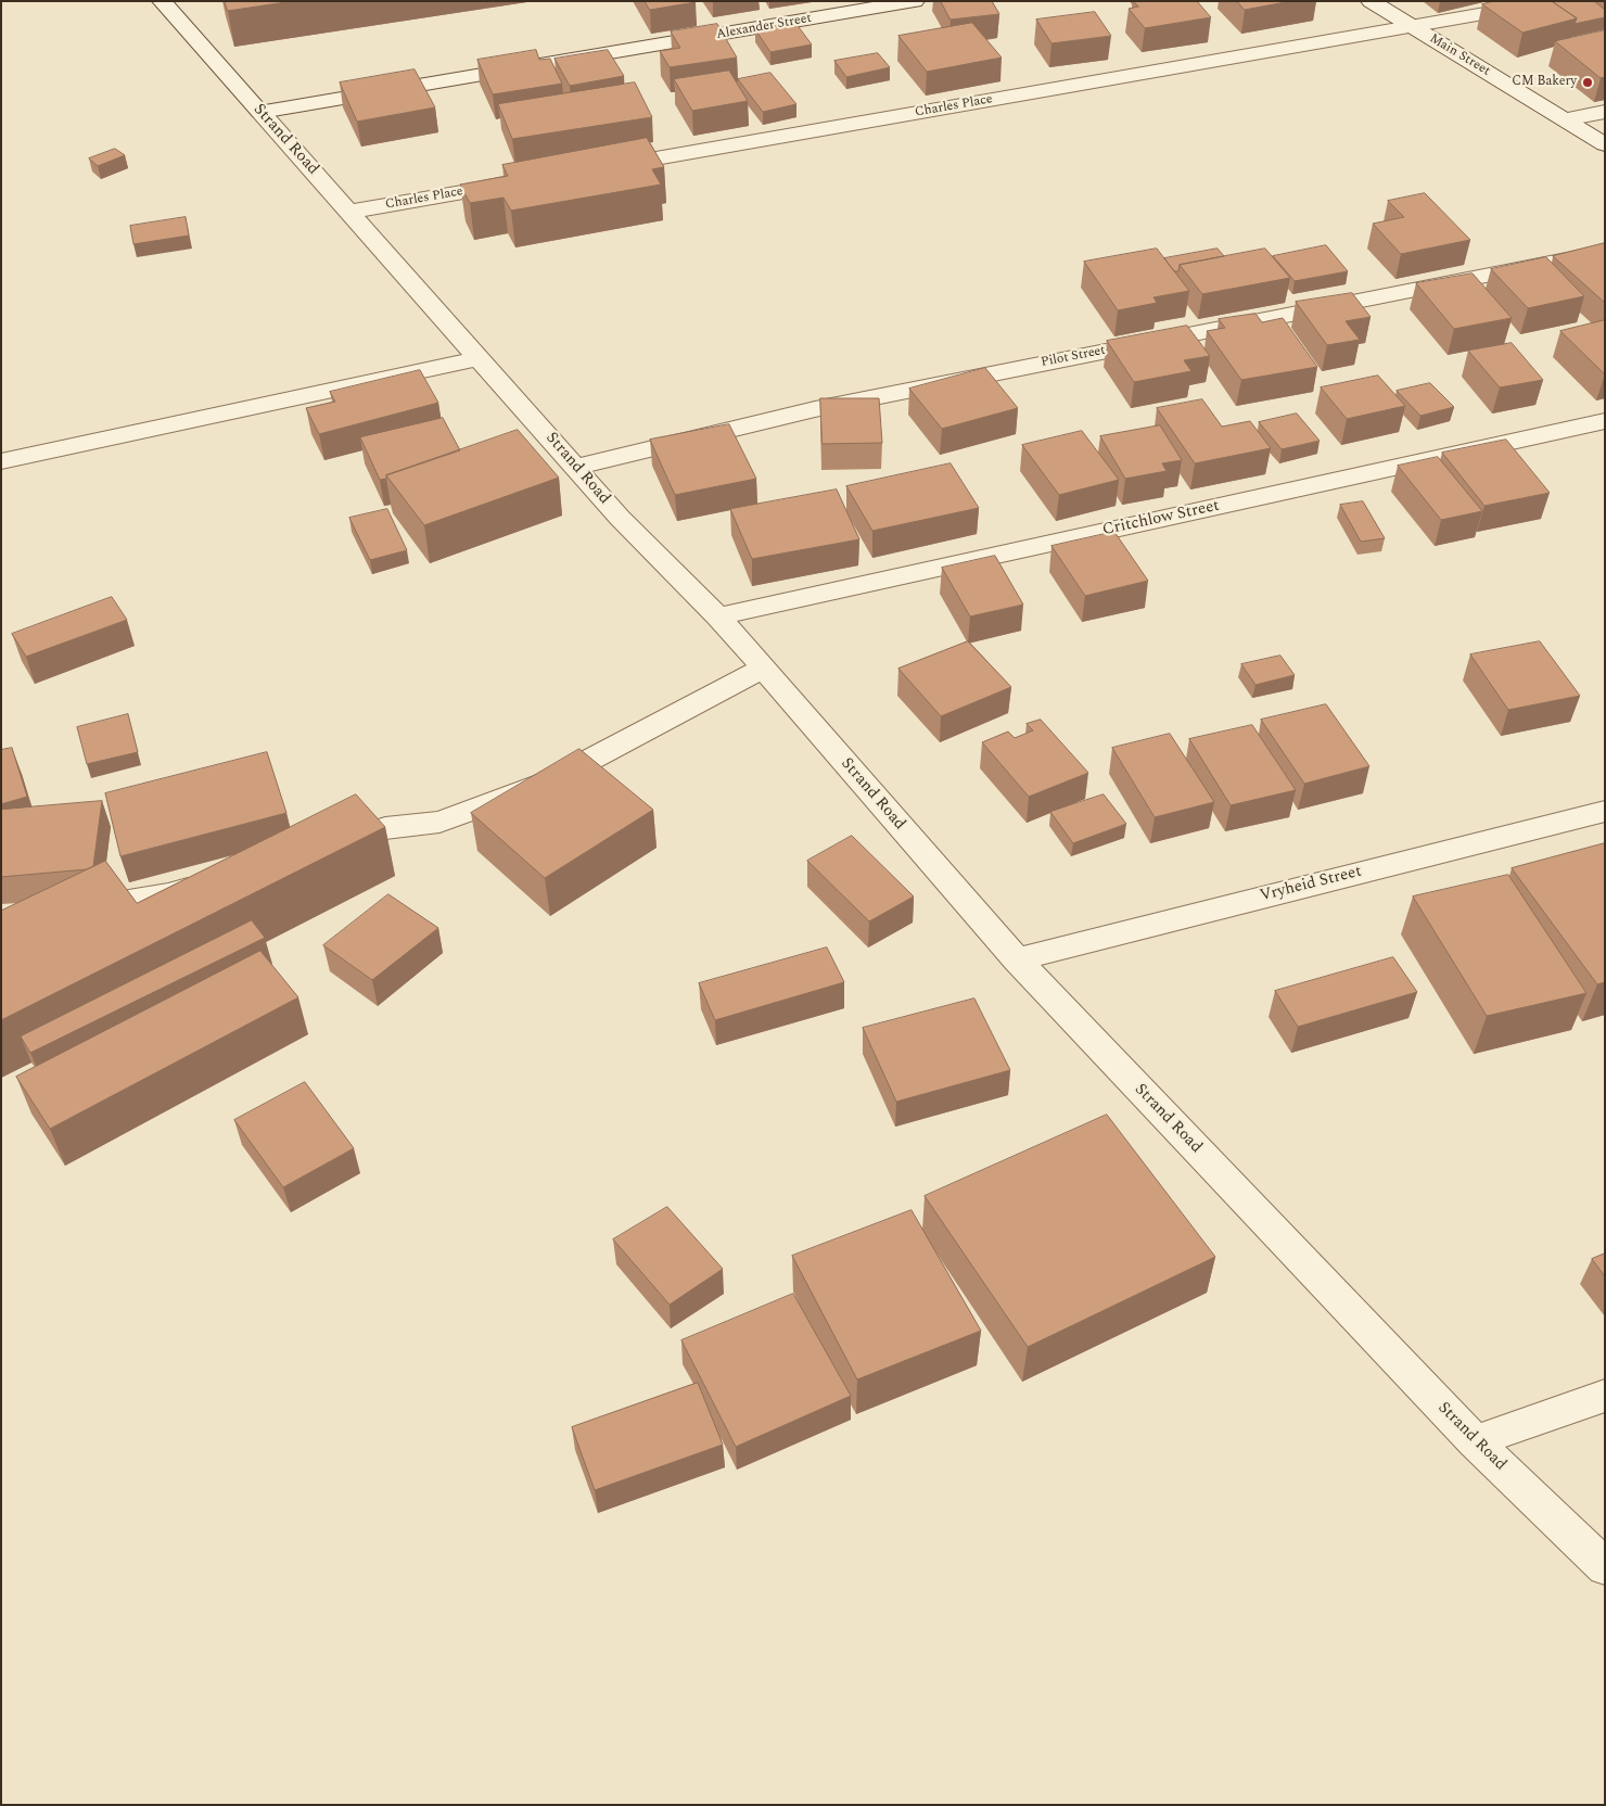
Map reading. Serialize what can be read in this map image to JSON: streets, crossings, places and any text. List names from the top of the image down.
{
  "streets": {
    "street": [
      "Alexander Street",
      "Main Street",
      "Charles Place",
      "Strand Road",
      "Pilot Street",
      "Critchlow Street",
      "Vryheid Street"
    ]
  },
  "crossings": [
    ["Alexander Street", "Strand Road"],
    ["Main Street", "Charles Place"],
    ["Charles Place", "Strand Road"],
    ["Strand Road", "Pilot Street"],
    ["Strand Road", "Critchlow Street"],
    ["Strand Road", "Vryheid Street"]
  ],
  "places": ["CM Bakery"]
}
